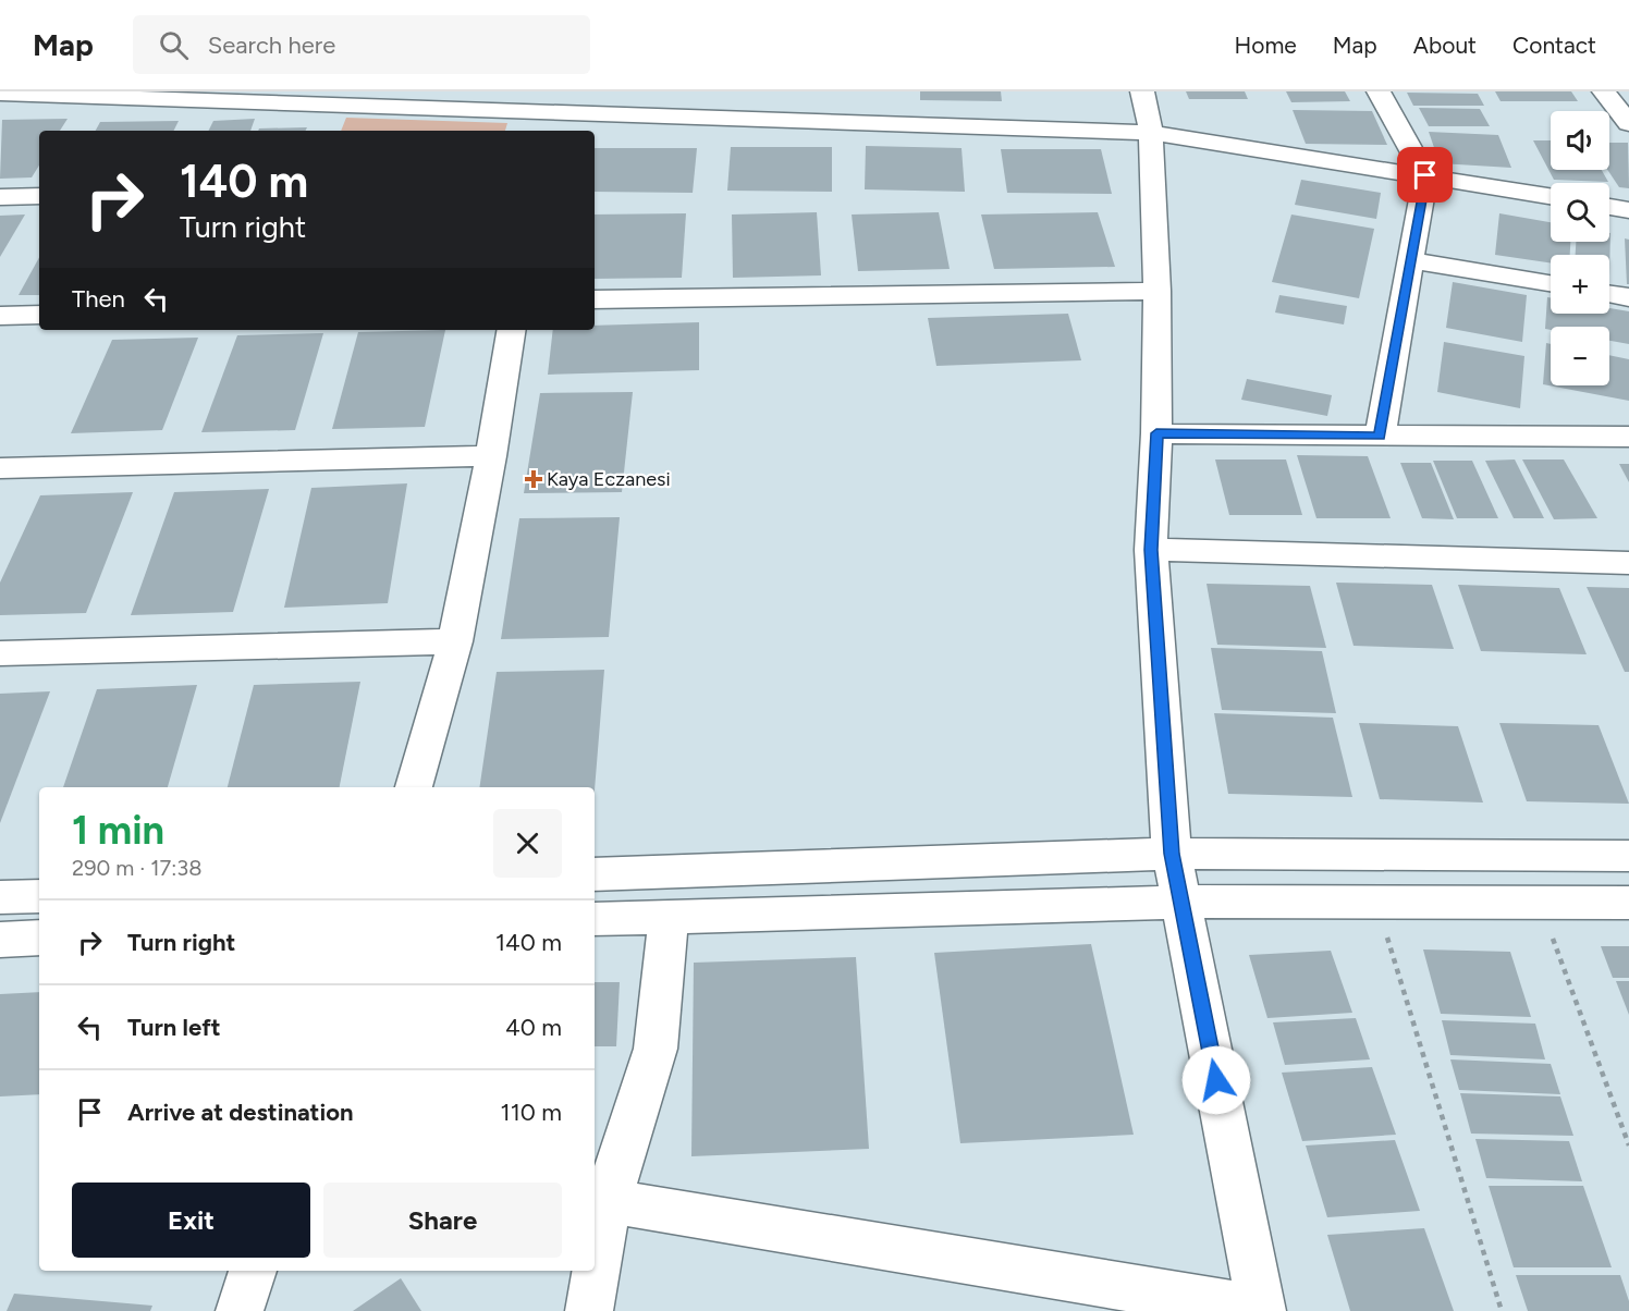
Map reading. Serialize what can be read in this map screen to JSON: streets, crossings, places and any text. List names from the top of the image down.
{
  "places": {
    "health": ["Kaya Eczanesi"]
  },
  "page": {
    "header": "Map",
    "search": "Search here",
    "nav": [
      "Home",
      "Map",
      "About",
      "Contact"
    ],
    "map_buttons": ["+", "−"],
    "turn": ["140 m", "Turn right"],
    "then": "Then",
    "heading": ["1 min", "290 m · 17:38"],
    "list": [
      {
        "name": "Turn right",
        "value": "140 m"
      },
      {
        "name": "Turn left",
        "value": "40 m"
      },
      {
        "name": "Arrive at destination",
        "value": "110 m"
      }
    ],
    "buttons": ["Exit", "Share"]
  }
}
